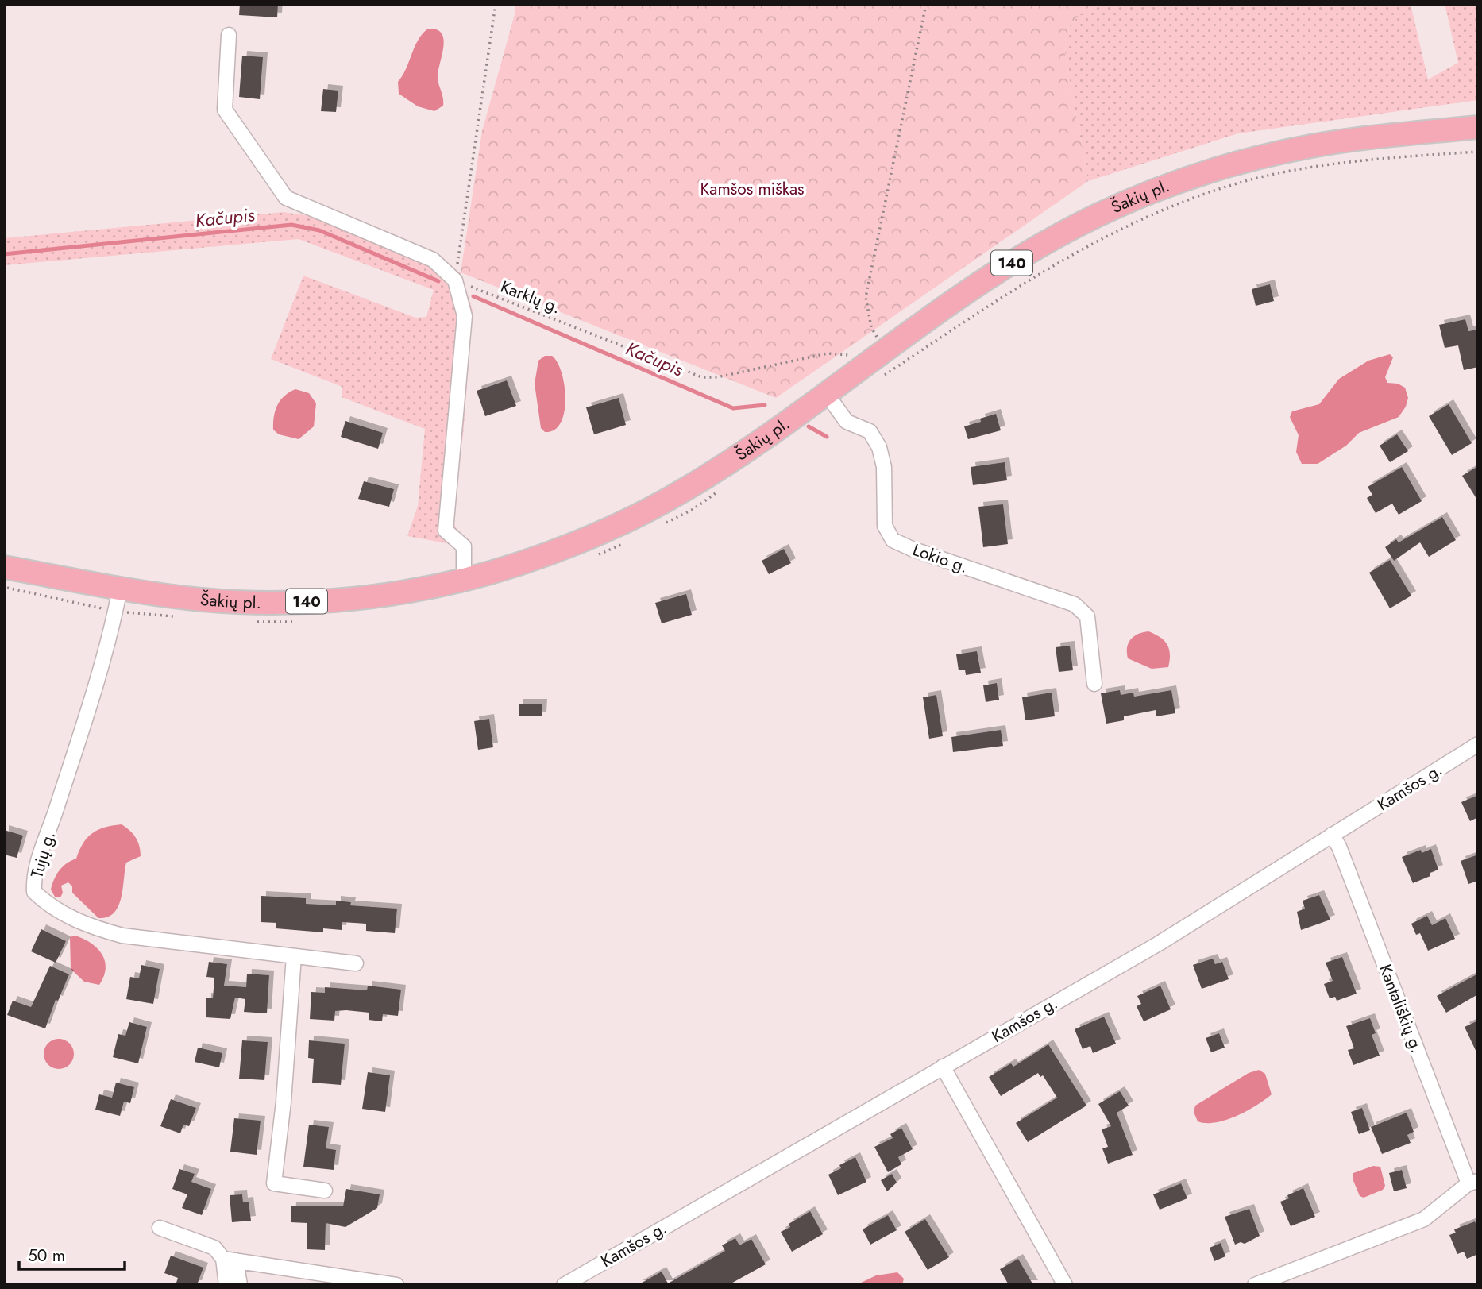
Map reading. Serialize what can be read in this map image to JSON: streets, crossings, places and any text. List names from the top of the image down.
{
  "streets": {
    "main road": ["Šakių pl.", "140"],
    "street": [
      "Lokio g.",
      "Kamšos g.",
      "Tujų g.",
      "Kantališkių g."
    ],
    "path": ["Karklų g."]
  },
  "crossings": [
    ["Šakių pl.", "Karklų g."],
    ["Šakių pl.", "Lokio g."],
    ["Šakių pl.", "Tujų g."],
    ["Kamšos g.", "Kantališkių g."]
  ],
  "water": ["Kačupis"],
  "parks": ["Kamšos miškas"],
  "scale_bar": "50 m"
}
